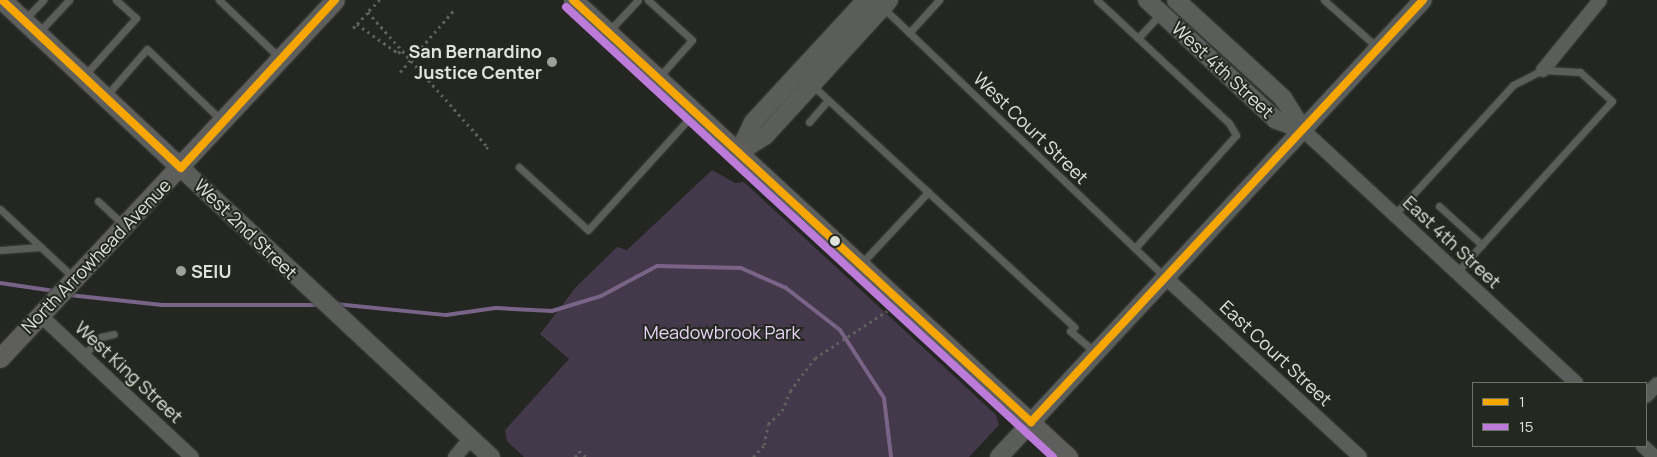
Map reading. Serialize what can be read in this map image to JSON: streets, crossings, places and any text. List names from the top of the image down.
{
  "streets": {
    "main road": ["West 2nd Street", "North Arrowhead Avenue"],
    "street": [
      "West 4th Street",
      "East 4th Street",
      "East Court Street",
      "West King Street"
    ],
    "lane": ["West Court Street"]
  },
  "crossings": [
    ["West 4th Street", "East 4th Street"],
    ["West Court Street", "East Court Street"],
    ["West 2nd Street", "North Arrowhead Avenue"],
    ["North Arrowhead Avenue", "West King Street"]
  ],
  "parks": ["Meadowbrook Park"],
  "places": ["San Bernardino Justice Center", "SEIU"],
  "lines": ["transit line 1", "transit line 15"],
  "legend": ["1", "15"]
}
